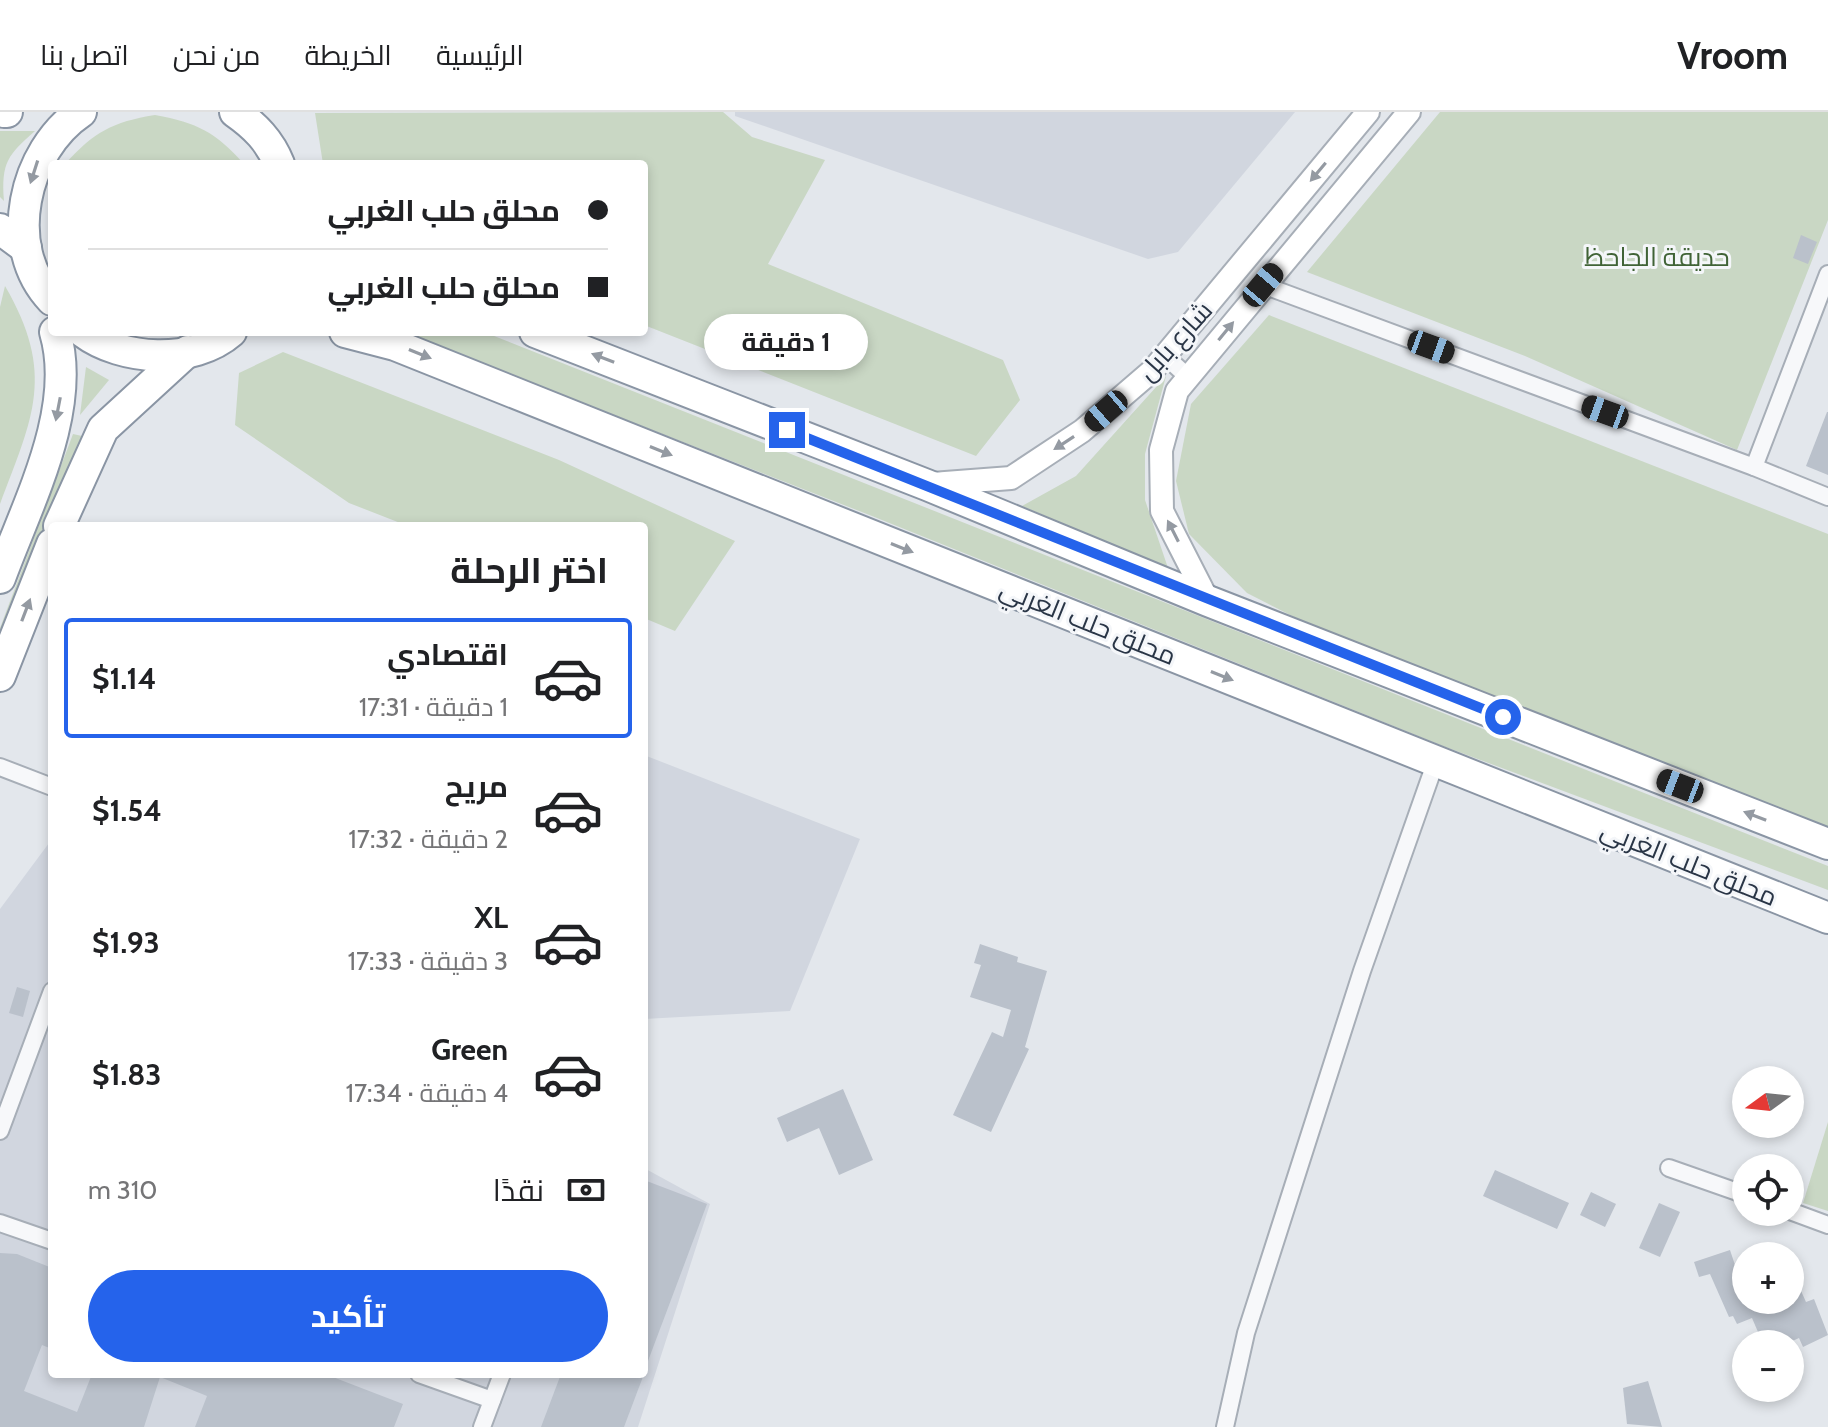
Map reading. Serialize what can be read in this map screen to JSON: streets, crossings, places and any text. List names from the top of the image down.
{
  "streets": {
    "highway": ["محلق حلب الغربي"],
    "street": ["شارع بابل"]
  },
  "parks": ["حديقة الجاحظ"],
  "north": "left",
  "page": {
    "header": "Vroom",
    "nav": [
      "الرئيسية",
      "الخريطة",
      "من نحن",
      "اتصل بنا"
    ],
    "banner": ["محلق حلب الغربي", "محلق حلب الغربي"],
    "bubble": "1 دقيقة",
    "heading": "اختر الرحلة",
    "list": [
      {
        "name": "اقتصادي",
        "note": "1 دقيقة · 17:31",
        "value": "$1.14"
      },
      {
        "name": "مريح",
        "note": "2 دقيقة · 17:32",
        "value": "$1.54"
      },
      {
        "name": "XL",
        "note": "3 دقيقة · 17:33",
        "value": "$1.93"
      },
      {
        "name": "Green",
        "note": "4 دقيقة · 17:34",
        "value": "$1.83"
      }
    ],
    "map_buttons": ["+", "−"],
    "pay": ["نقدًا", "310 m"],
    "buttons": "تأكيد"
  }
}
